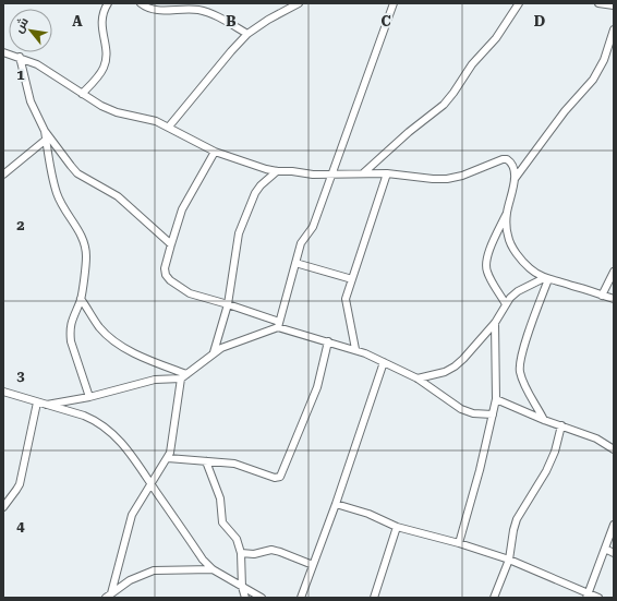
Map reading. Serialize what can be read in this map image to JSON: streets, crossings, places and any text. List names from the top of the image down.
{
  "north": "top left",
  "grid": {
    "columns": [
      "A",
      "B",
      "C",
      "D"
    ],
    "rows": [
      "1",
      "2",
      "3",
      "4"
    ]
  }
}
